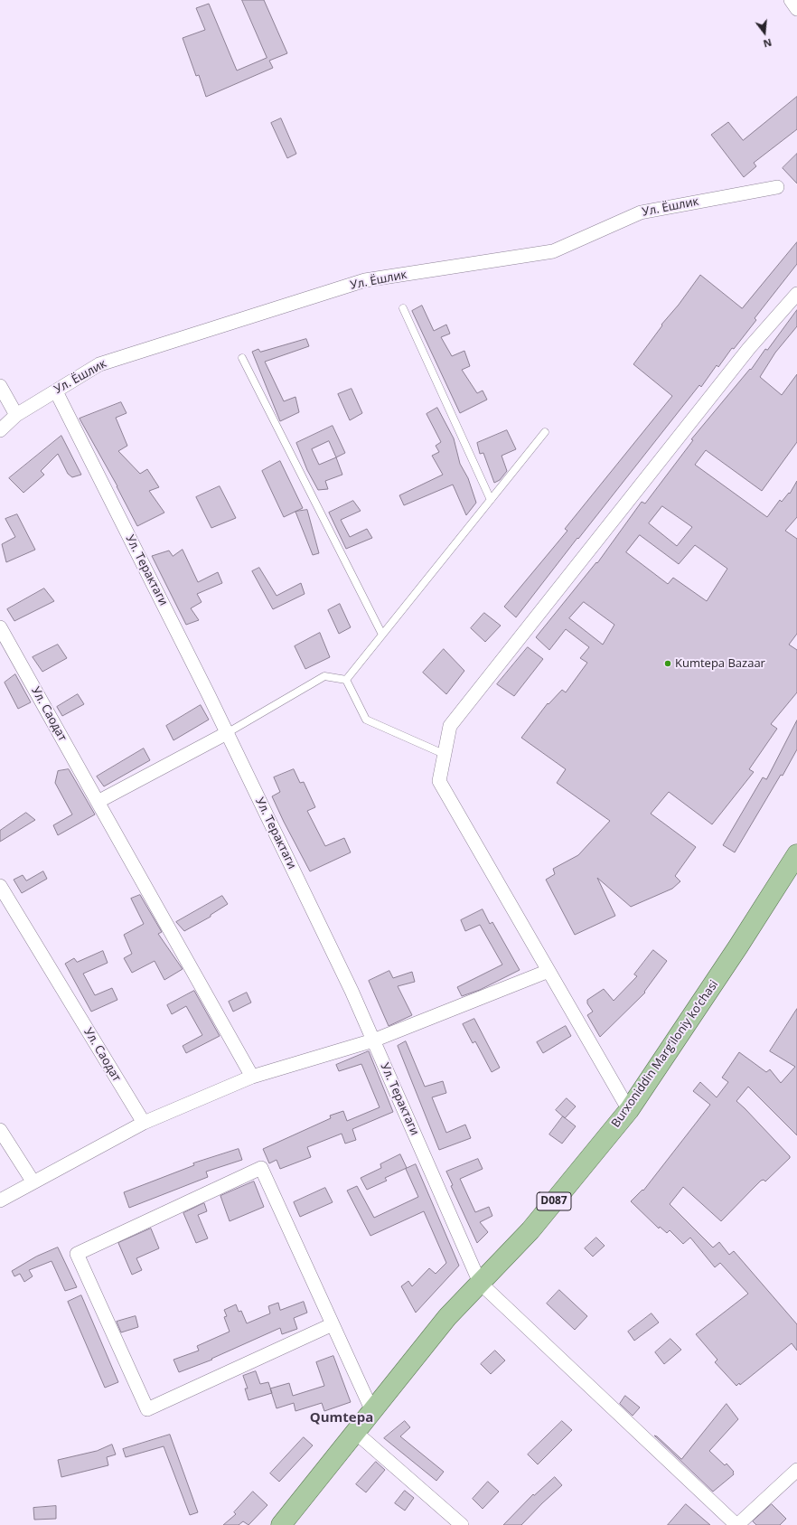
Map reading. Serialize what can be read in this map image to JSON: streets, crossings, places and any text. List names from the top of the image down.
{
  "streets": {
    "main road": ["Burxoniddin Marg’iloniy ko’chasi", "D087"],
    "street": ["Ул. Ёшлик", "Ул. Терактаги", "Ул. Саодат"]
  },
  "crossings": [
    ["Ул. Ёшлик", "Ул. Терактаги"],
    ["Ул. Терактаги", "Burxoniddin Marg’iloniy ko’chasi"]
  ],
  "districts": ["Qumtepa"],
  "places": ["Kumtepa Bazaar"],
  "north": "bottom"
}
